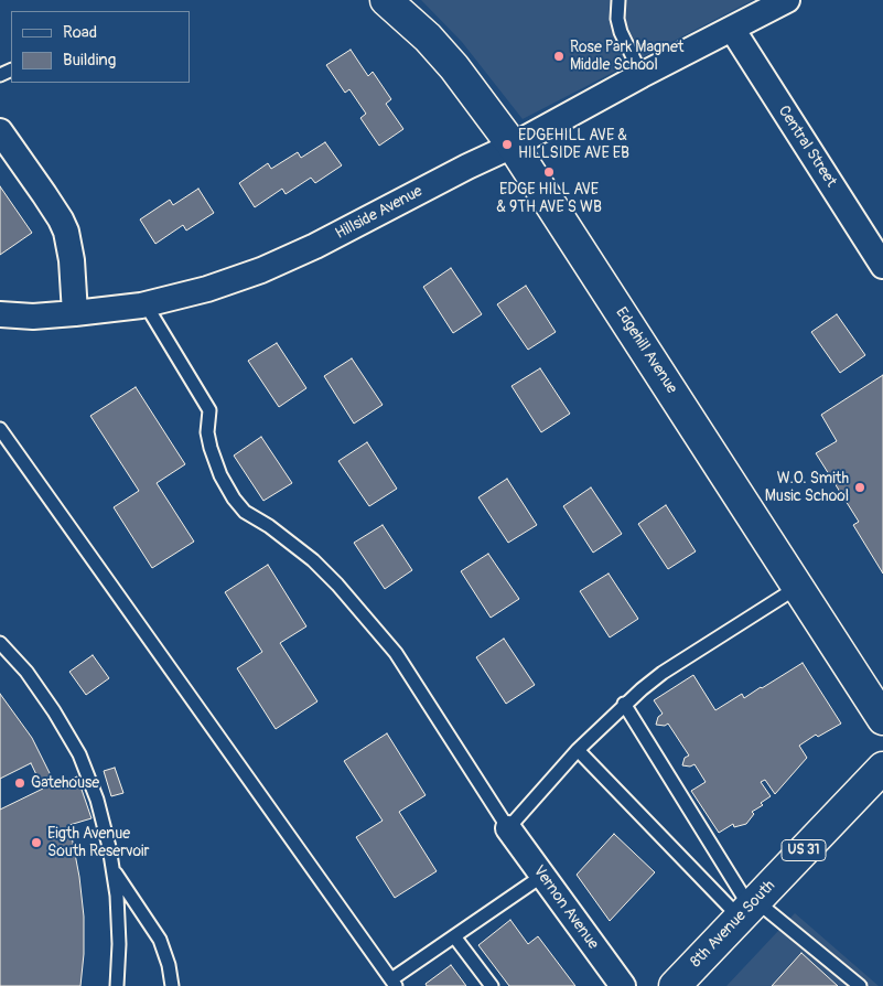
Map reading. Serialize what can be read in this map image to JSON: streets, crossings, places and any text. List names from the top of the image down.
{
  "streets": {
    "street": [
      "Central Street",
      "Hillside Avenue",
      "Edgehill Avenue",
      "US 31",
      "Vernon Avenue",
      "8th Avenue South"
    ]
  },
  "crossings": [
    ["Central Street", "Hillside Avenue"],
    ["Hillside Avenue", "Edgehill Avenue"]
  ],
  "places": [
    "Rose Park Magnet Middle School",
    "EDGEHILL AVE & HILLSIDE AVE EB",
    "EDGE HILL AVE & 9TH AVE S WB",
    "W.O. Smith Music School",
    "Gatehouse",
    "Eigth Avenue South Reservoir"
  ],
  "legend": ["Road", "Building"]
}
